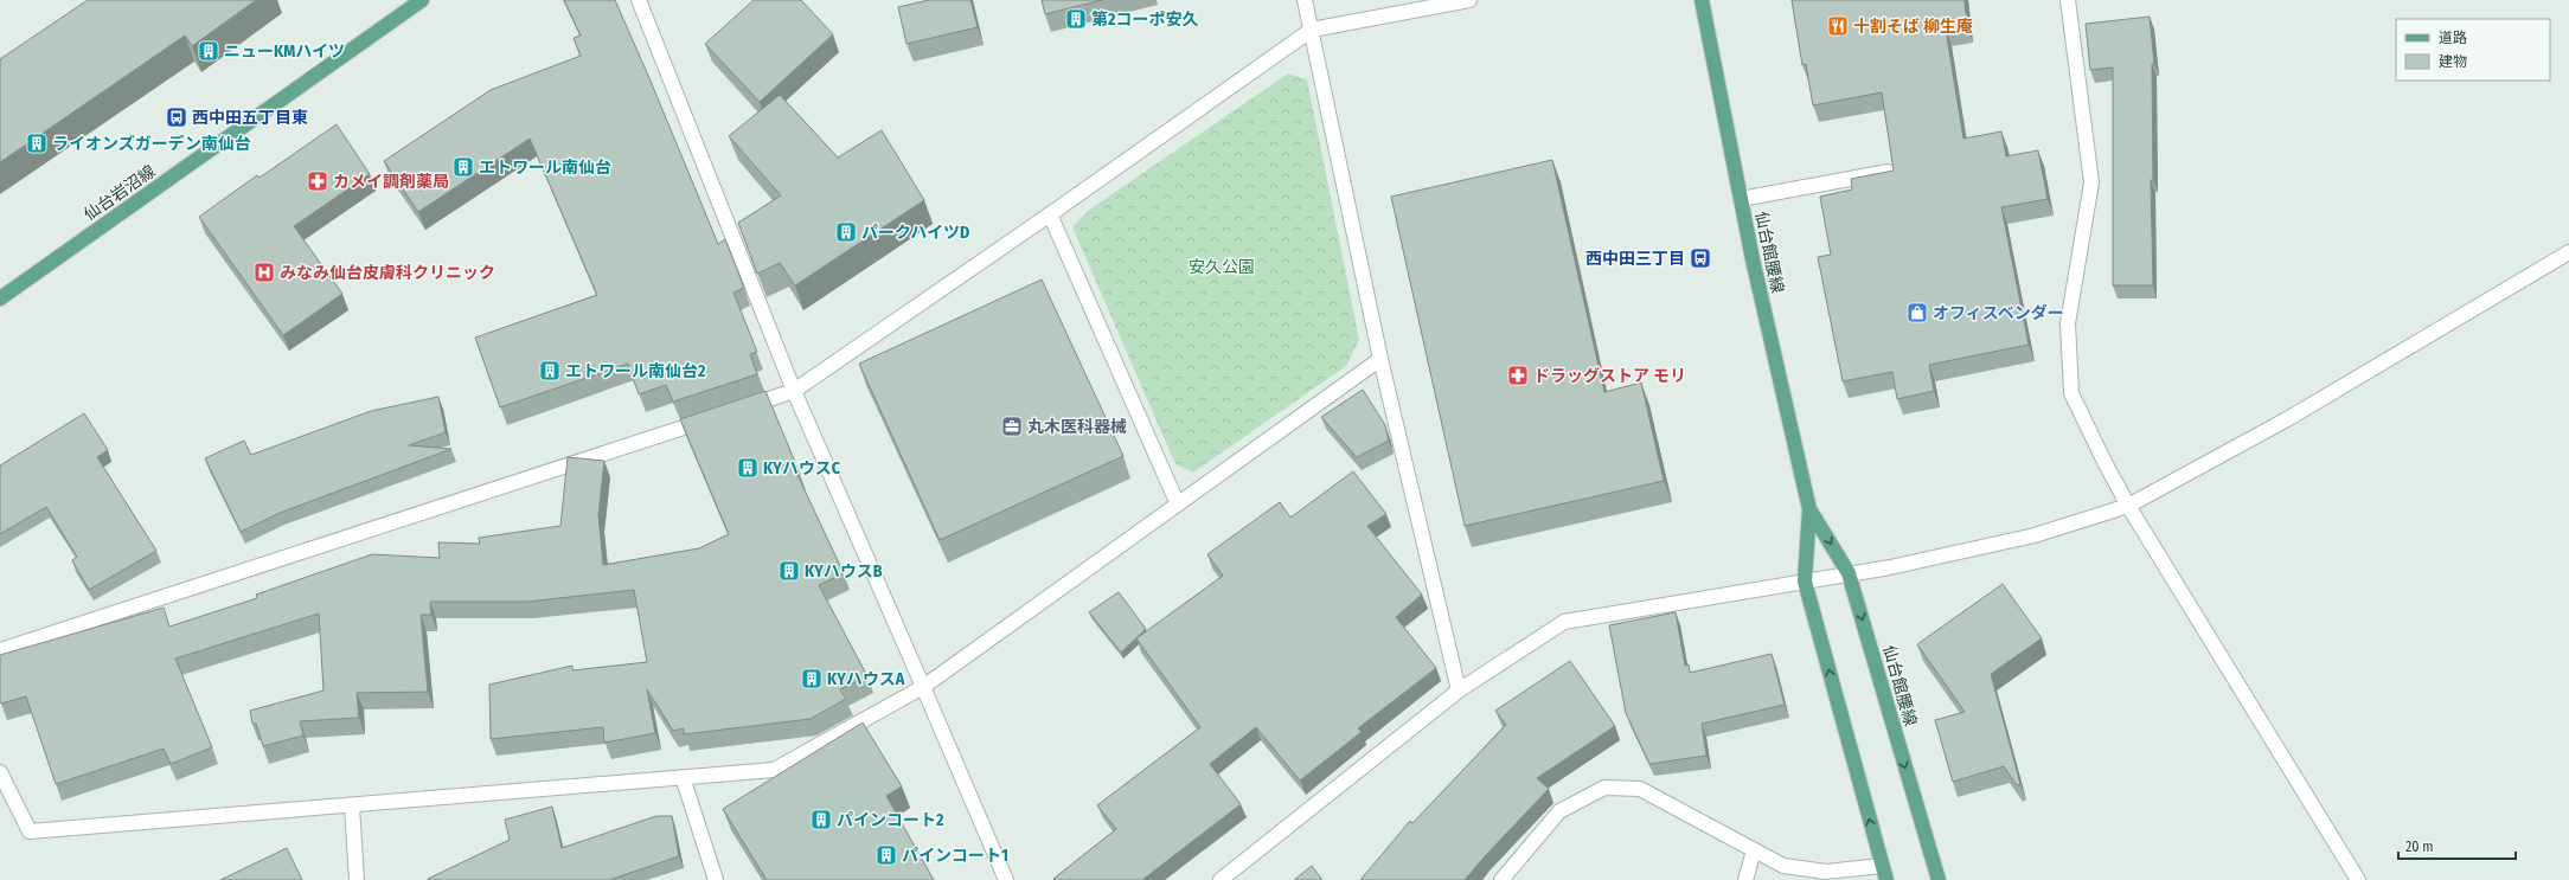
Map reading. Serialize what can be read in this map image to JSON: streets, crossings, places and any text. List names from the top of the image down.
{
  "streets": {
    "main road": ["仙台岩沼線", "仙台館腰線"]
  },
  "parks": ["安久公園"],
  "places": {
    "building": [
      "第2コーポ安久",
      "ニューKMハイツ",
      "ライオンズガーデン南仙台",
      "エトワール南仙台",
      "パークハイツD",
      "エトワール南仙台2",
      "KYハウスC",
      "KYハウスB",
      "KYハウスA",
      "パインコート2",
      "パインコート1"
    ],
    "restaurant": ["十割そば 柳生庵"],
    "bus stop": ["西中田五丁目東", "西中田三丁目"],
    "pharmacy": ["カメイ調剤薬局", "ドラッグストア モリ"],
    "hospital": ["みなみ仙台皮膚科クリニック"],
    "shop": ["オフィスベンダー"],
    "office": ["丸木医科器械"]
  },
  "legend": ["道路", "建物"],
  "scale_bar": "20 m"
}
